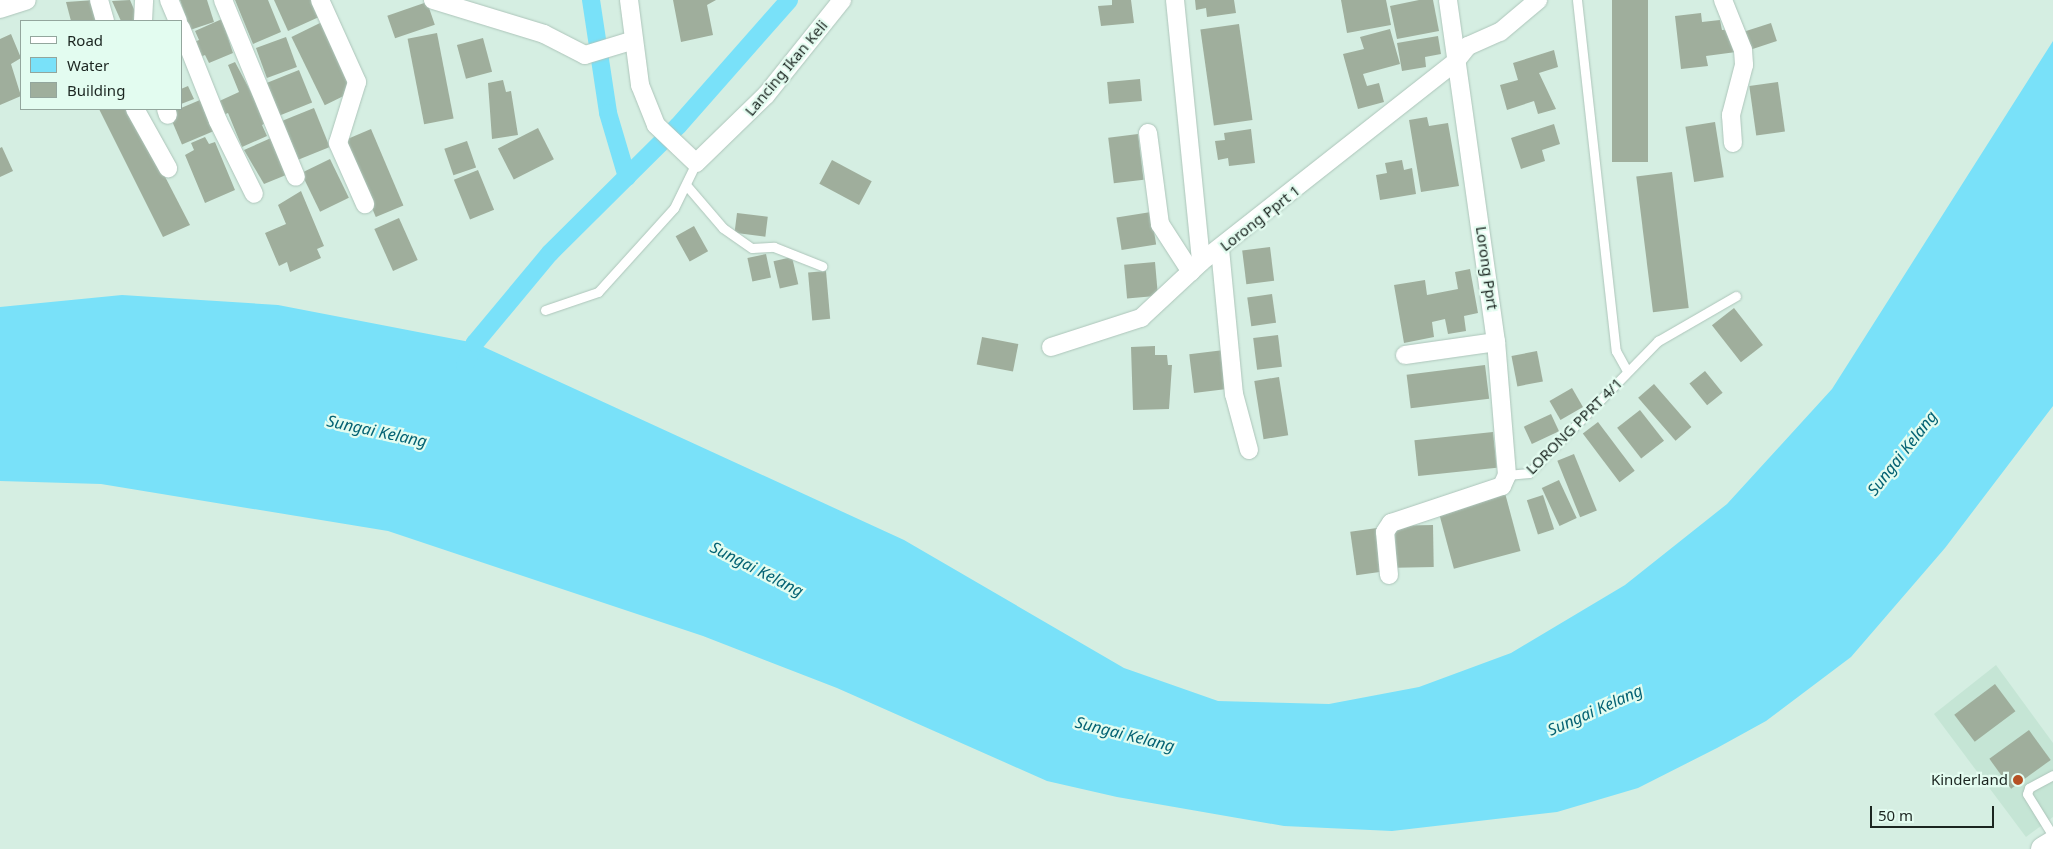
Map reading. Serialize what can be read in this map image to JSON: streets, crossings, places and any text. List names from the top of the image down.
{
  "streets": {
    "street": [
      "Lancing Ikan Keli",
      "Lorong Pprt 1",
      "Lorong Pprt",
      "LORONG PPRT 4/1"
    ]
  },
  "crossings": [
    ["Lorong Pprt 1", "Lorong Pprt"],
    ["Lorong Pprt", "LORONG PPRT 4/1"]
  ],
  "water": ["Sungai Kelang"],
  "places": ["Kinderland"],
  "legend": ["Road", "Water", "Building"],
  "scale_bar": "50 m"
}
